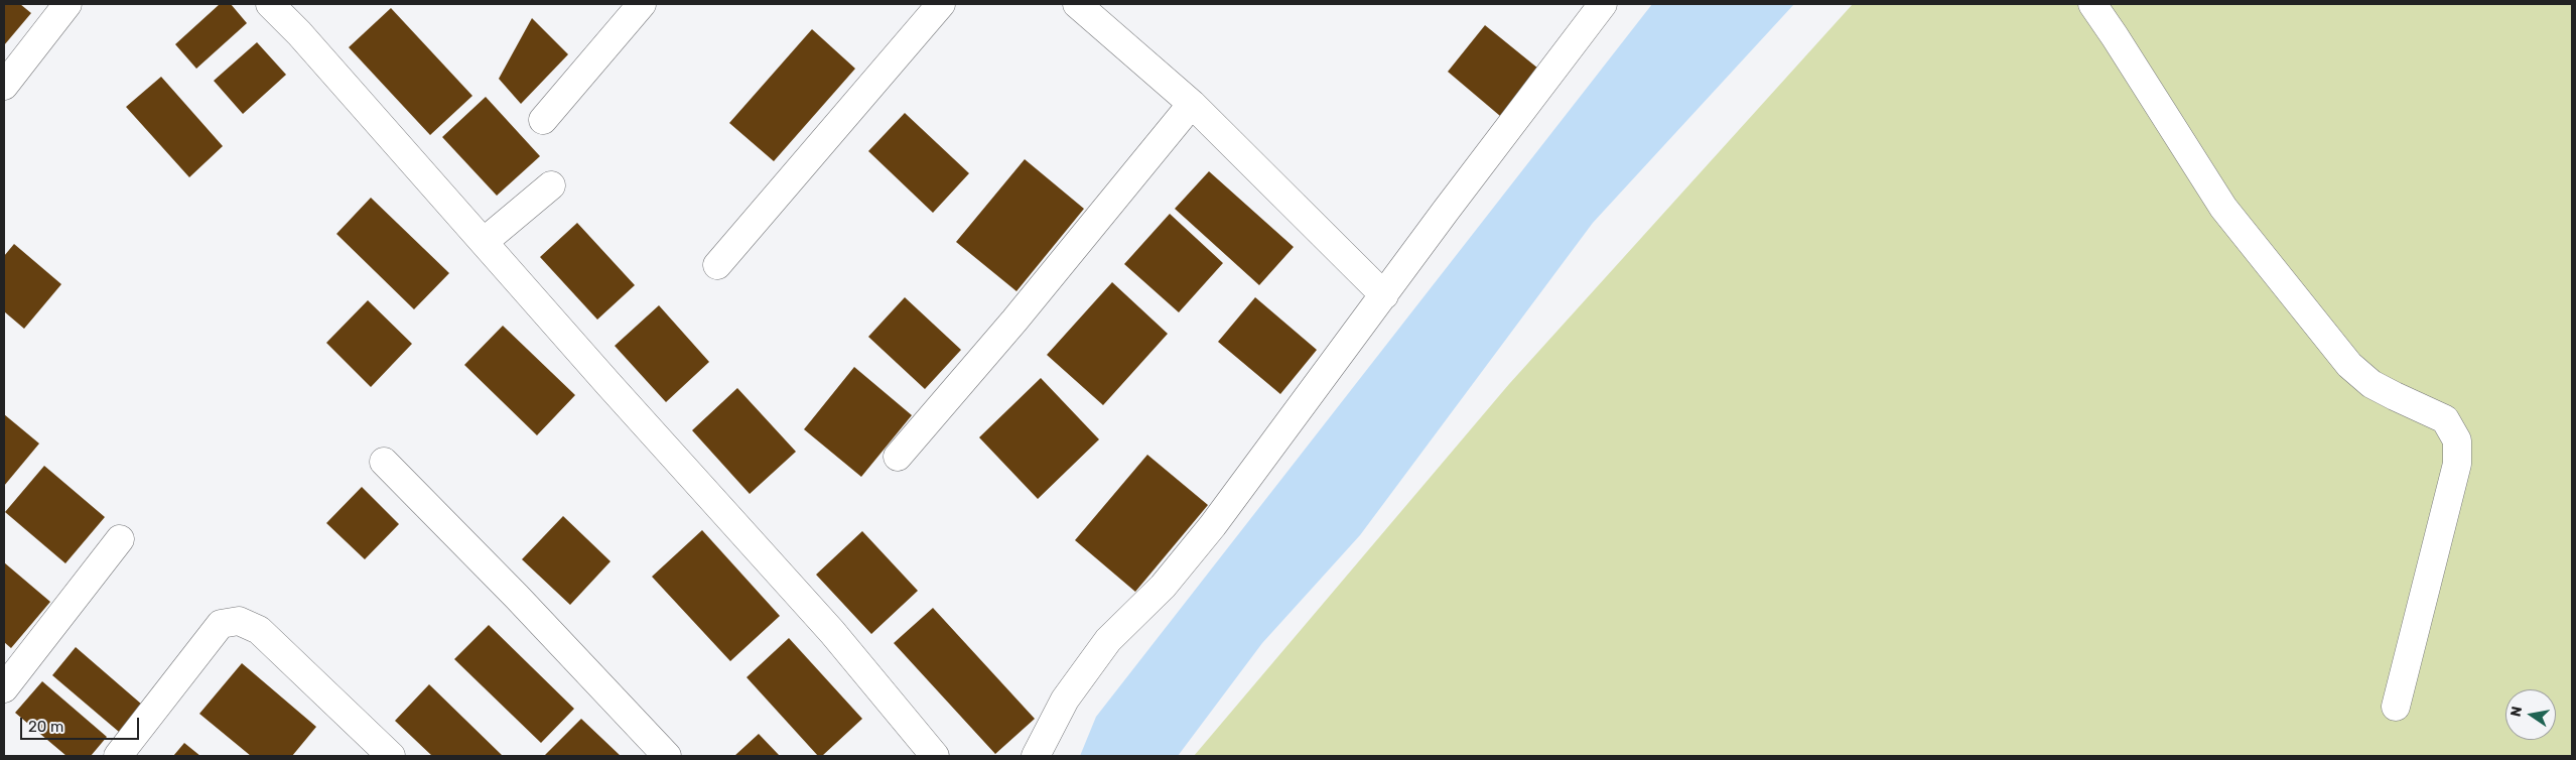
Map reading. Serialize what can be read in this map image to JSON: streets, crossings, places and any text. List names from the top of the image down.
{
  "scale_bar": "20 m",
  "north": "left"
}
